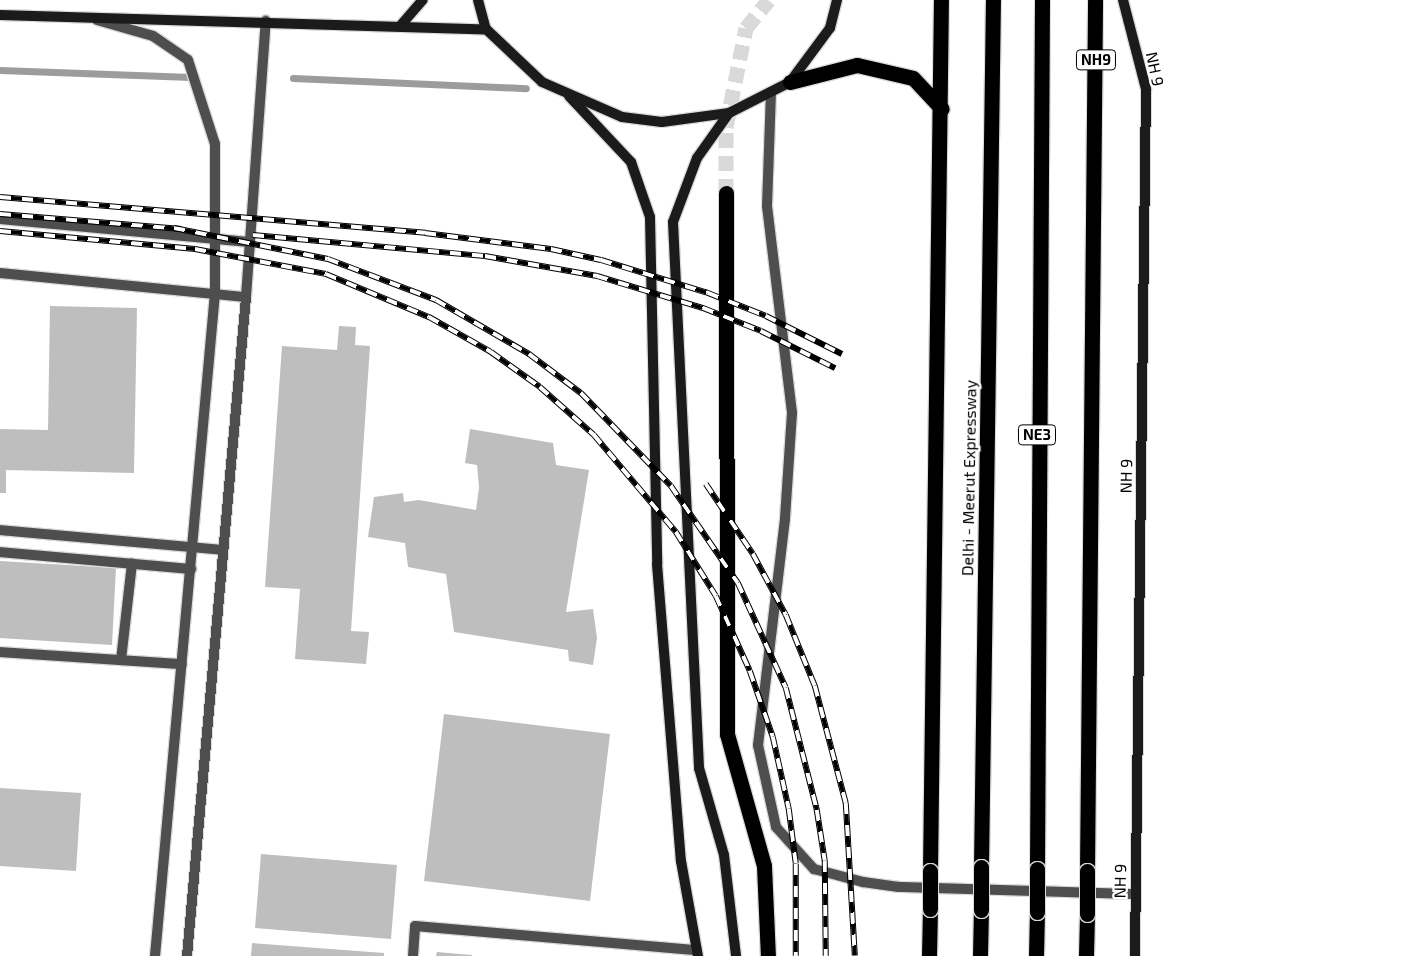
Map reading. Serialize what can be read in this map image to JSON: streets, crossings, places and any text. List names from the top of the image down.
{
  "streets": {
    "highway": ["NH9", "NE3", "Delhi - Meerut Expressway"],
    "main road": ["NH 9"]
  }
}
